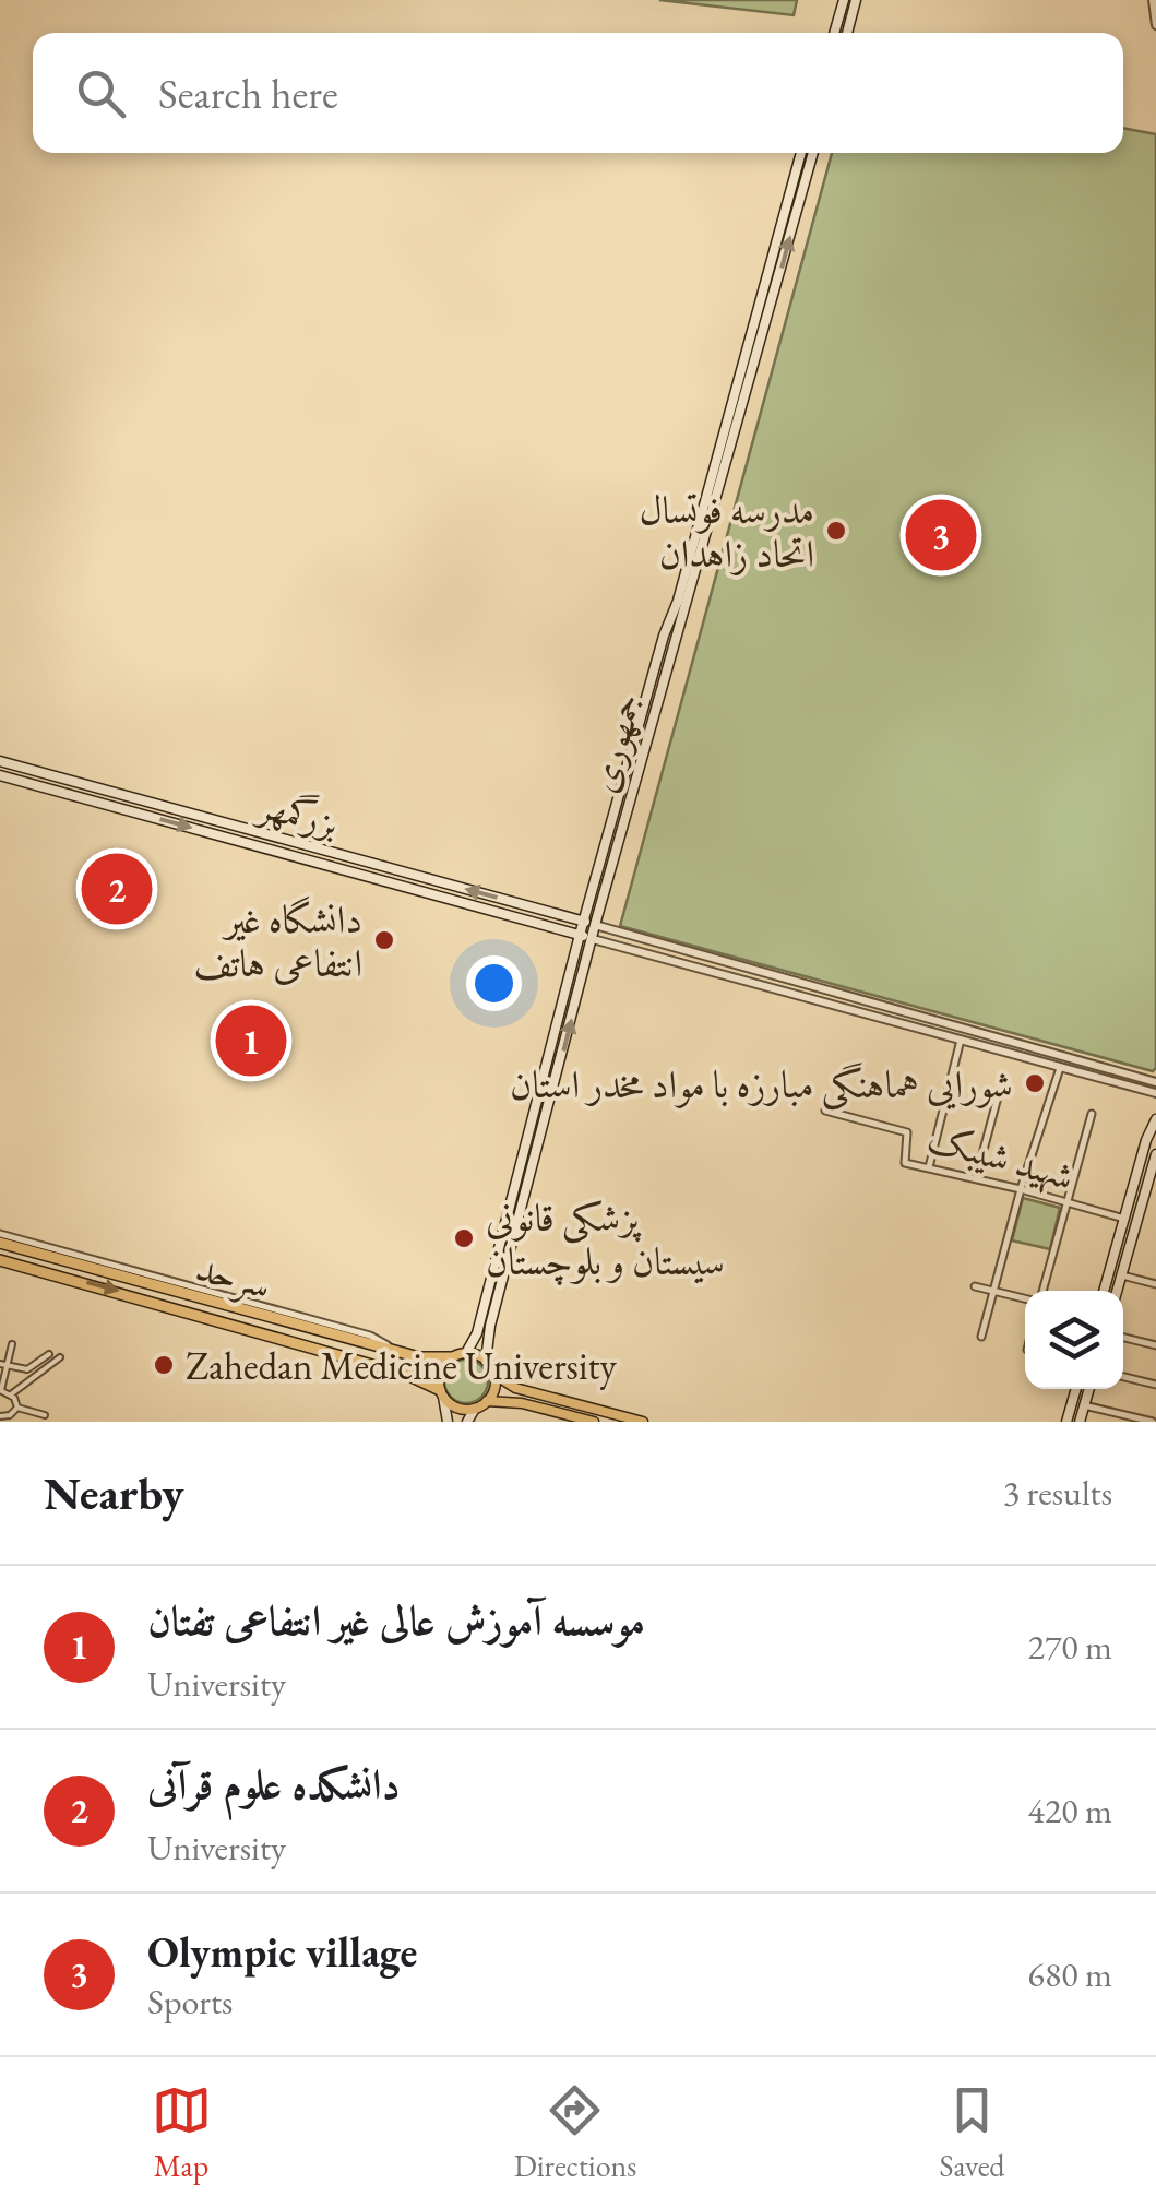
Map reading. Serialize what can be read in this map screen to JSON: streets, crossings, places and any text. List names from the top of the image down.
{
  "streets": {
    "highway": ["سرحد"],
    "main road": ["جمهوری", "بزرگمهر"],
    "street": ["شهید شیبک"]
  },
  "crossings": [
    ["جمهوری", "بزرگمهر"],
    ["جمهوری", "سرحد"]
  ],
  "places": [
    "مدرسه فوتسال اتحاد زاهدان",
    "دانشگاه غیر انتفاعی هاتف",
    "شورایی هماهنگی مبارزه با مواد مخدر استان",
    "پزشکی قانونی سیستان و بلوچستان",
    "Zahedan Medicine University"
  ],
  "page": {
    "search": "Search here",
    "pins": ["3", "2", "1"],
    "heading": ["Nearby", "3 results"],
    "list": [
      {
        "mark": "1",
        "name": "موسسه آموزش عالی غیر انتفاعی تفتان",
        "note": "University",
        "value": "270 m"
      },
      {
        "mark": "2",
        "name": "دانشکده علوم قرآنی",
        "note": "University",
        "value": "420 m"
      },
      {
        "mark": "3",
        "name": "Olympic village",
        "note": "Sports",
        "value": "680 m"
      }
    ],
    "nav": ["Map", "Directions", "Saved"]
  }
}
